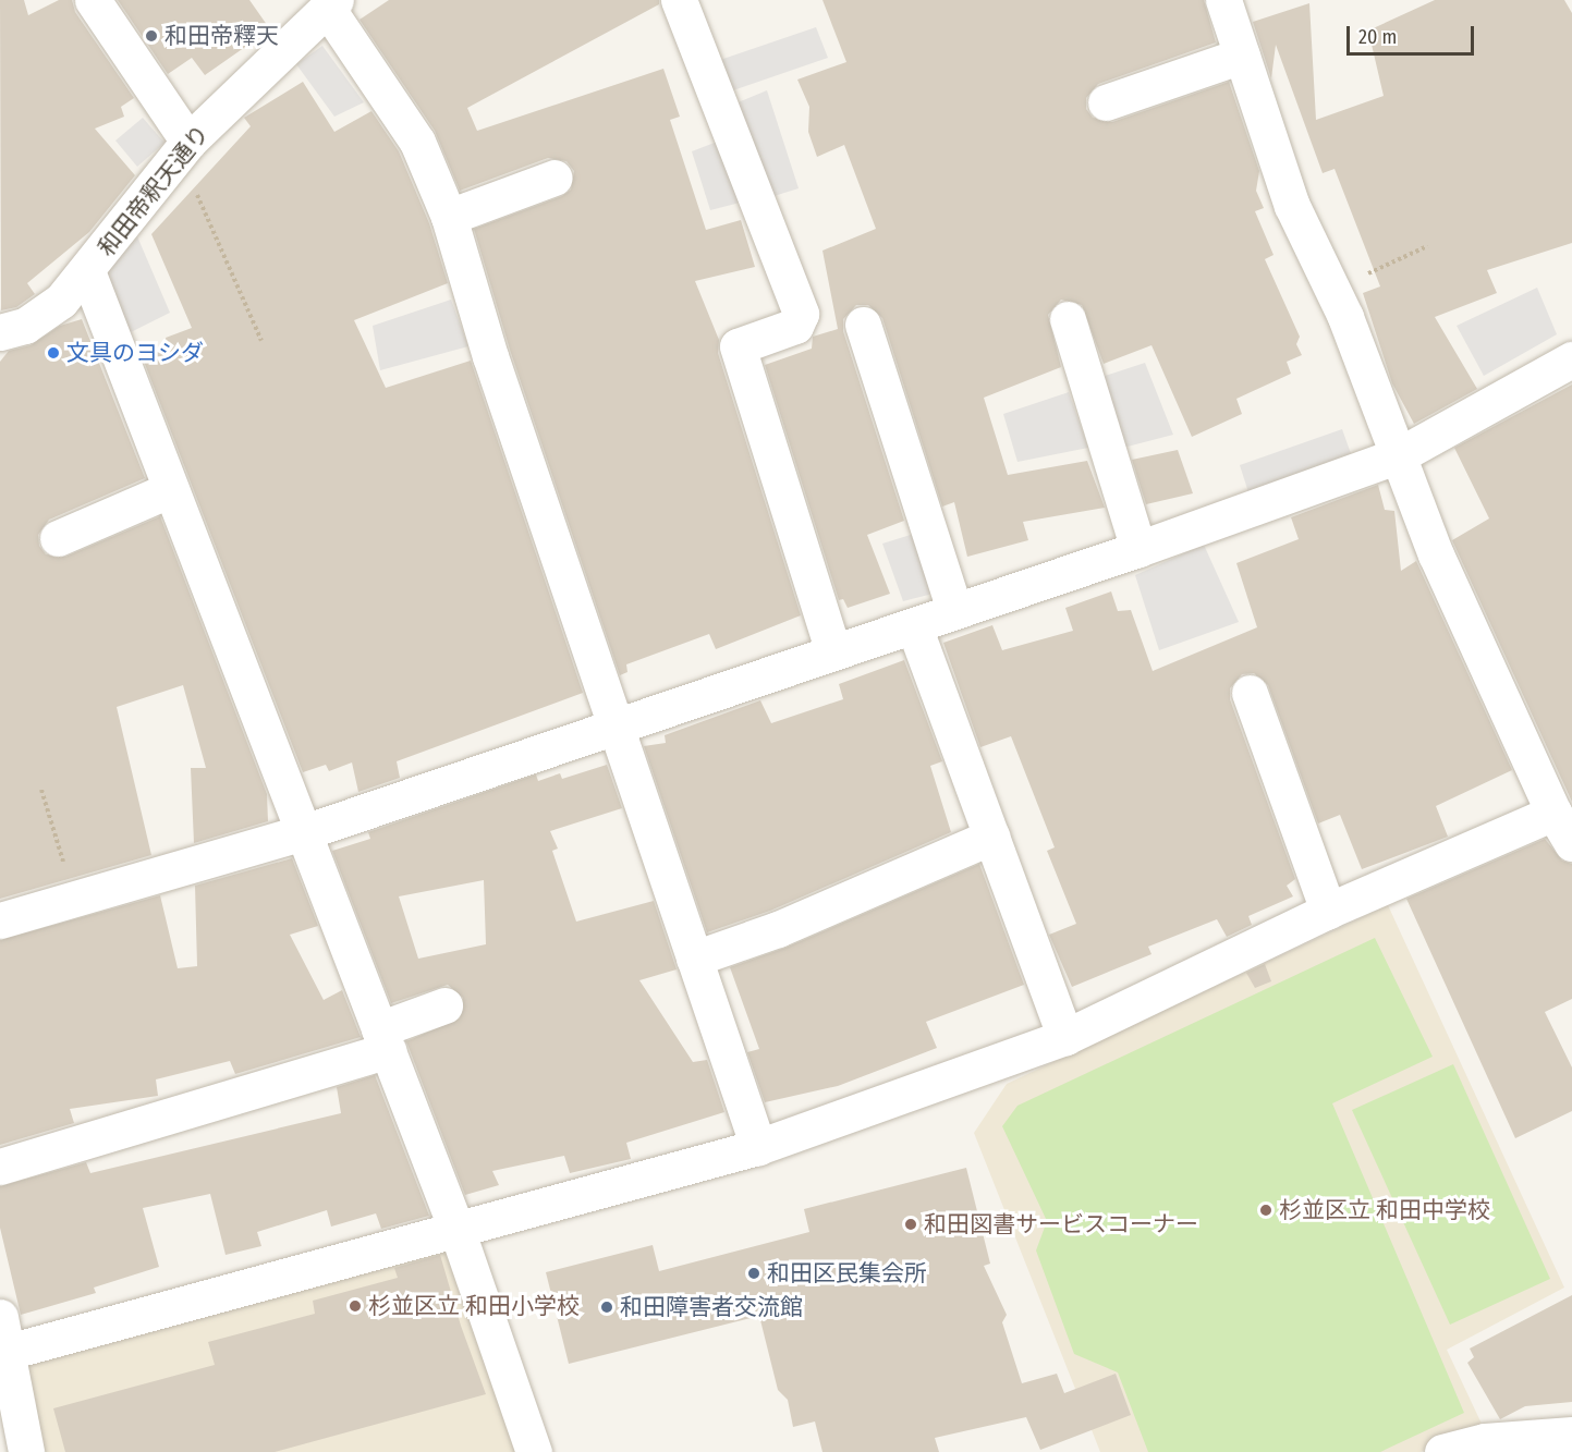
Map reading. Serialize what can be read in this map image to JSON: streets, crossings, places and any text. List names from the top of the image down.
{
  "streets": {
    "street": ["和田帝釈天通り"]
  },
  "places": [
    "和田帝釋天",
    "文具のヨシダ",
    "杉並区立 和田中学校",
    "和田図書サービスコーナー",
    "和田区民集会所",
    "杉並区立 和田小学校",
    "和田障害者交流館"
  ],
  "scale_bar": "20 m"
}
